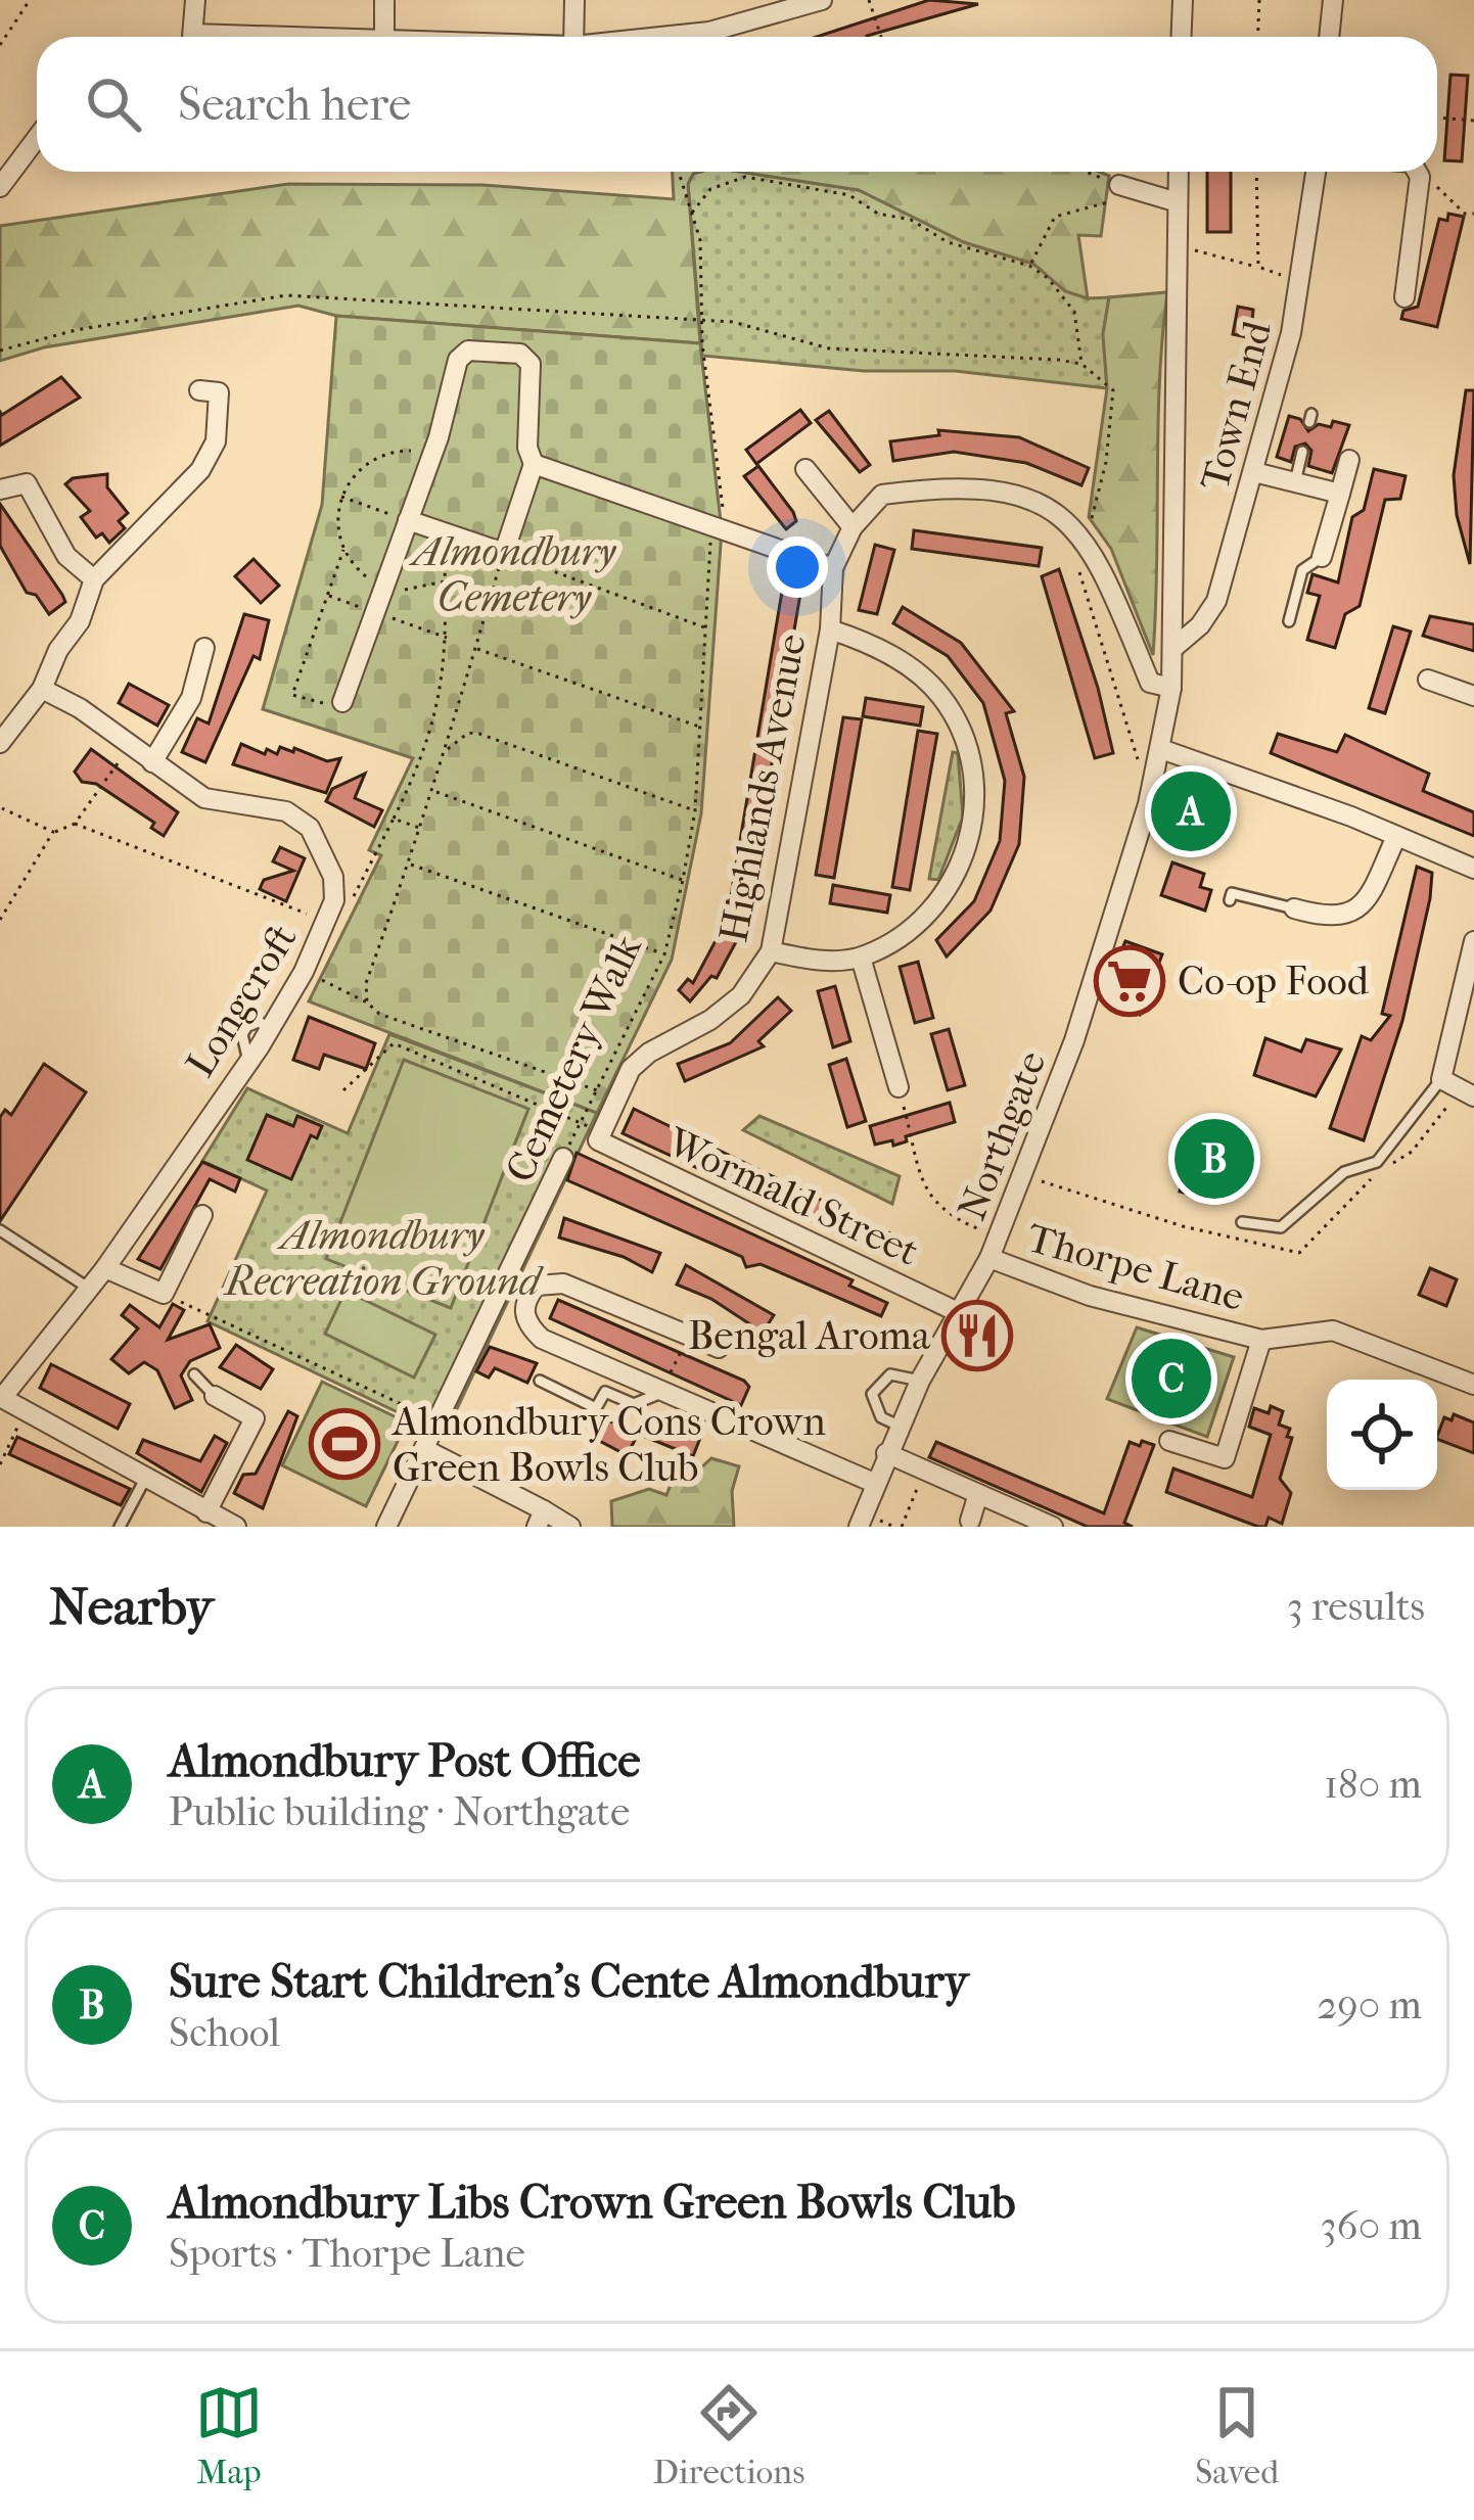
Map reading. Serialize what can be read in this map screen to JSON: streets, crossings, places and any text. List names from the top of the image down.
{
  "streets": {
    "street": [
      "Town End",
      "Highlands Avenue",
      "Longcroft",
      "Cemetery Walk",
      "Northgate",
      "Wormald Street",
      "Thorpe Lane"
    ]
  },
  "crossings": [
    ["Town End", "Northgate"],
    ["Highlands Avenue", "Northgate"],
    ["Highlands Avenue", "Wormald Street"],
    ["Northgate", "Wormald Street"],
    ["Northgate", "Thorpe Lane"]
  ],
  "parks": ["Almondbury Cemetery", "Almondbury Recreation Ground"],
  "places": {
    "supermarket": ["Co-op Food"],
    "restaurant": ["Bengal Aroma"],
    "sports": ["Almondbury Cons Crown Green Bowls Club"]
  },
  "page": {
    "search": "Search here",
    "pins": ["A", "B", "C"],
    "heading": ["Nearby", "3 results"],
    "list": [
      {
        "mark": "A",
        "name": "Almondbury Post Office",
        "note": "Public building · Northgate",
        "value": "180 m"
      },
      {
        "mark": "B",
        "name": "Sure Start Children's Cente Almondbury",
        "note": "School",
        "value": "290 m"
      },
      {
        "mark": "C",
        "name": "Almondbury Libs Crown Green Bowls Club",
        "note": "Sports · Thorpe Lane",
        "value": "360 m"
      }
    ],
    "nav": ["Map", "Directions", "Saved"]
  }
}
